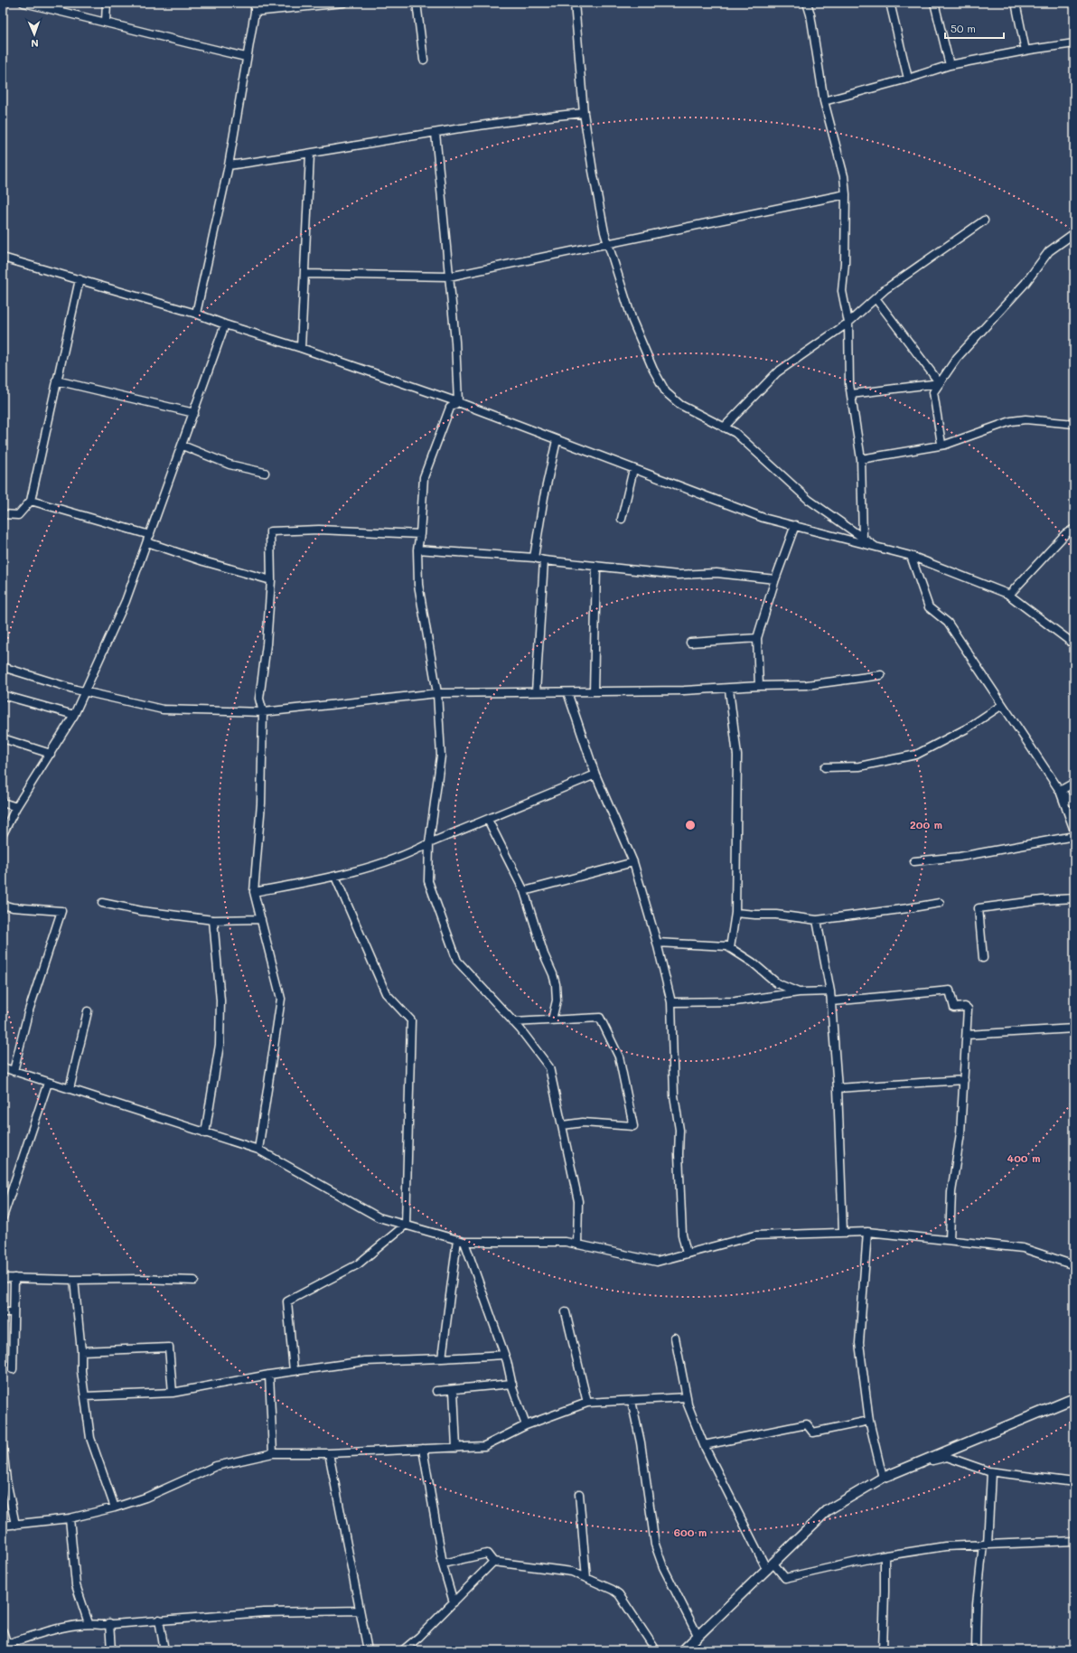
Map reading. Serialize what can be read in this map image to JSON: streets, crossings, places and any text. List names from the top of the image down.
{
  "scale_bar": "50 m",
  "north": "bottom",
  "rings": ["200 m", "400 m", "600 m"]
}
